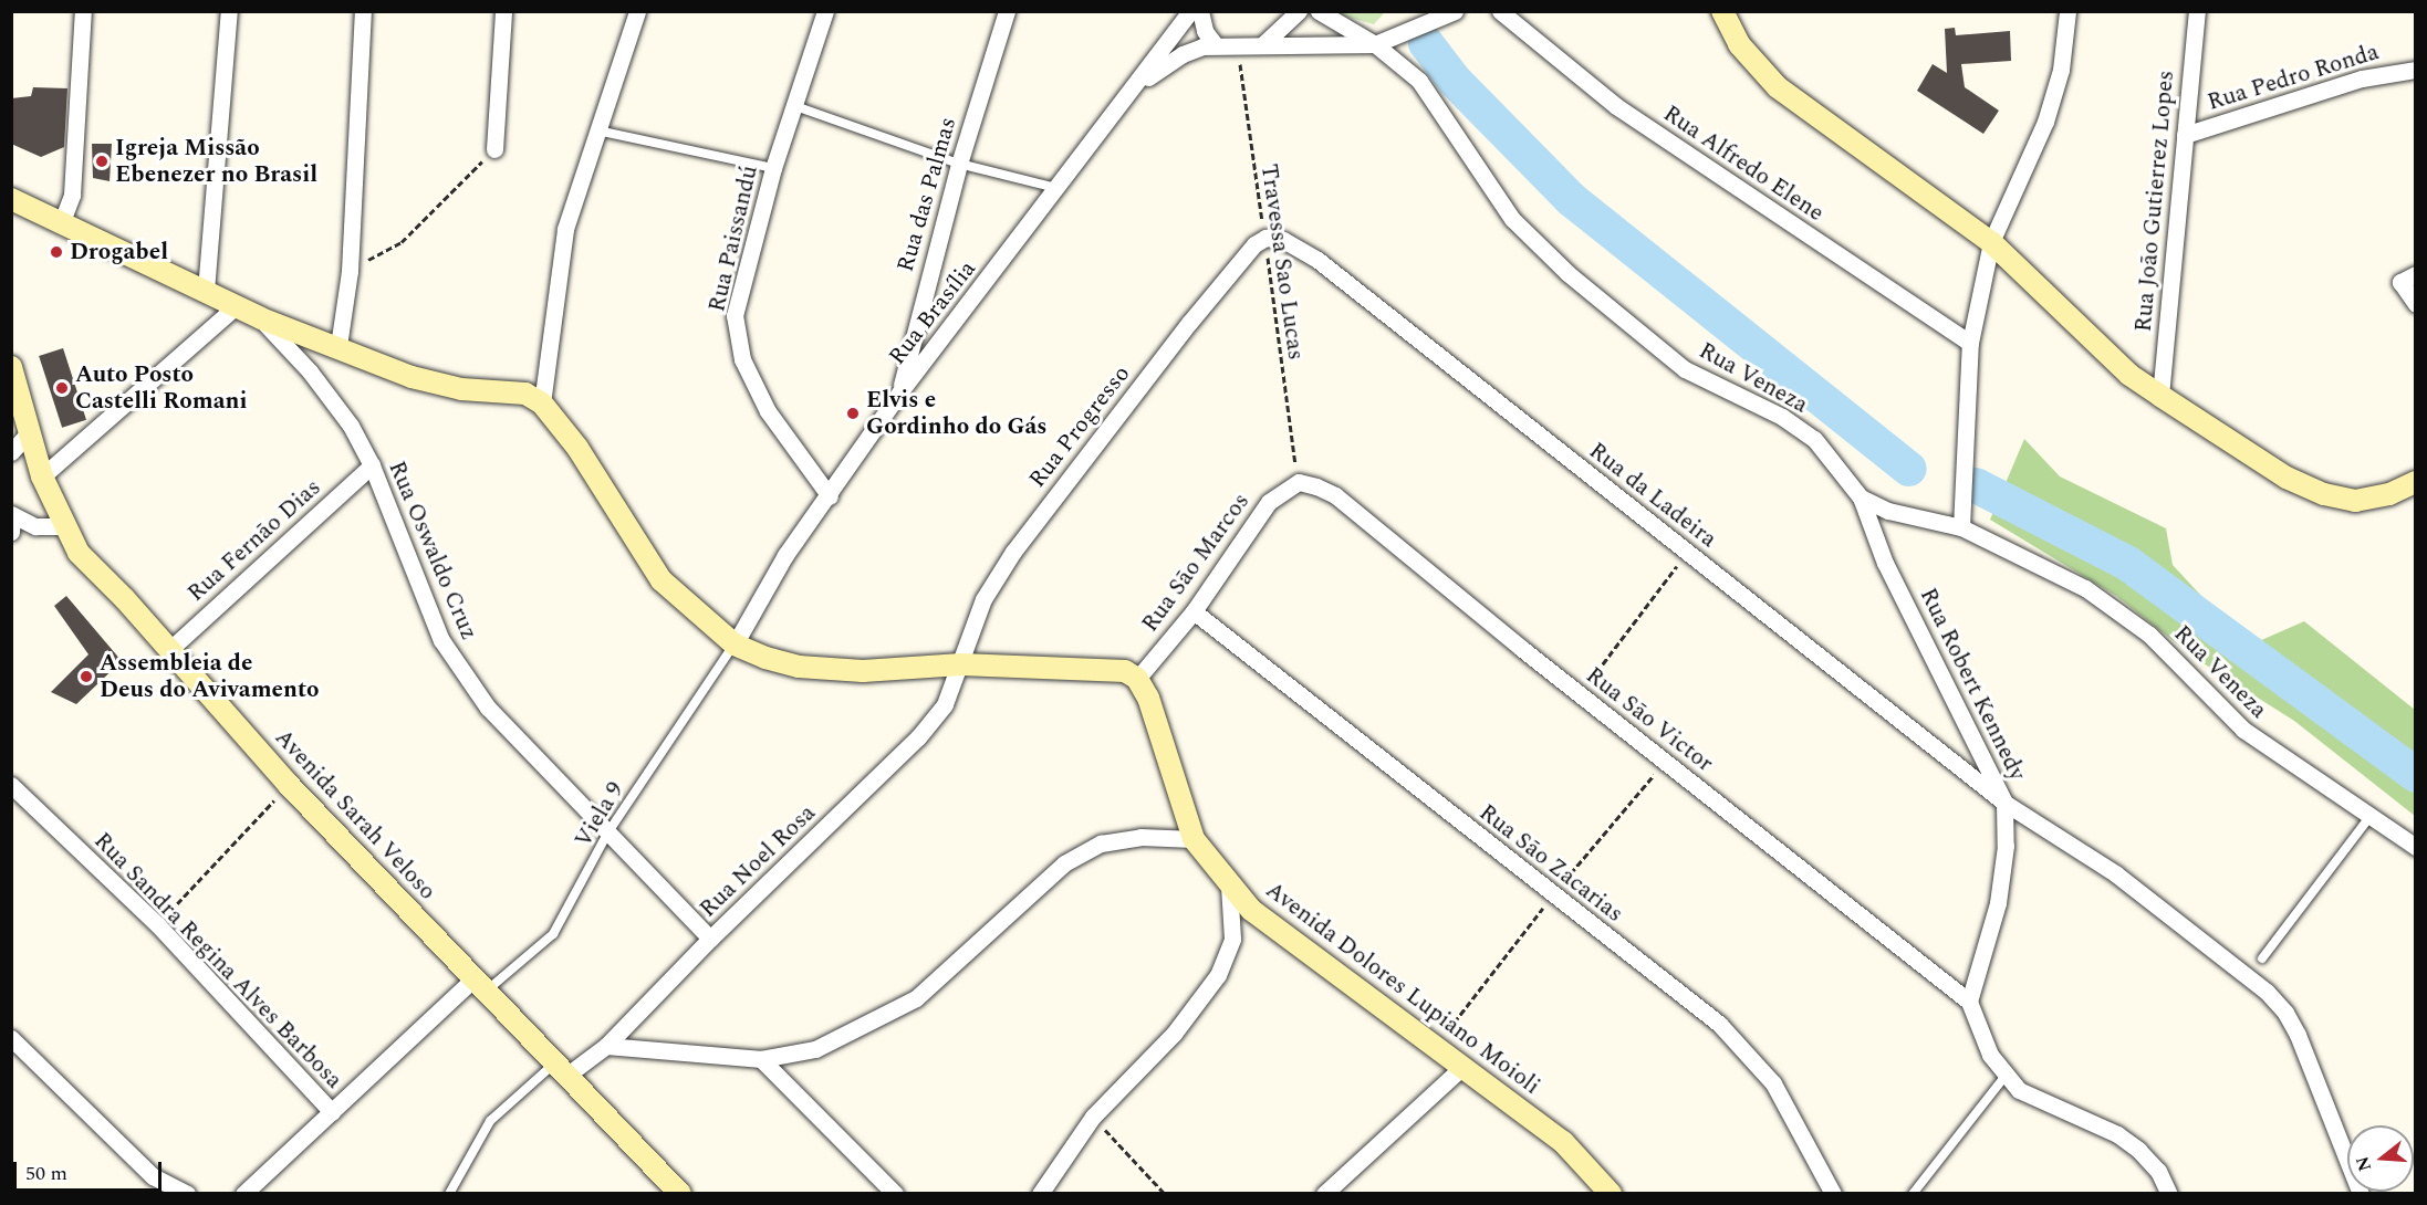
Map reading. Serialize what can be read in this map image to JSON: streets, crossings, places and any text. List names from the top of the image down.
{
  "streets": {
    "main road": ["Avenida Sarah Veloso", "Avenida Dolores Lupiano Moioli"],
    "street": [
      "Rua Pedro Ronda",
      "Rua Alfredo Elene",
      "Rua das Palmas",
      "Rua João Gutierrez Lopes",
      "Rua Paissandú",
      "Rua Brasília",
      "Rua Veneza",
      "Rua Progresso",
      "Rua da Ladeira",
      "Rua Fernão Dias",
      "Rua Oswaldo Cruz",
      "Rua São Marcos",
      "Rua Robert Kennedy",
      "Rua São Victor",
      "Rua Noel Rosa",
      "Rua São Zacarias",
      "Rua Sandra Regina Alves Barbosa"
    ],
    "lane": ["Viela 9"],
    "path": ["Travessa Sao Lucas"]
  },
  "crossings": [
    ["Rua Pedro Ronda", "Rua João Gutierrez Lopes"],
    ["Rua das Palmas", "Rua Brasília"],
    ["Rua Paissandú", "Rua Brasília"],
    ["Travessa Sao Lucas", "Rua Brasília"],
    ["Travessa Sao Lucas", "Rua Progresso"],
    ["Travessa Sao Lucas", "Rua da Ladeira"],
    ["Travessa Sao Lucas", "Rua São Marcos"],
    ["Travessa Sao Lucas", "Rua São Victor"],
    ["Rua Brasília", "Rua Veneza"],
    ["Rua Brasília", "Viela 9"],
    ["Rua Veneza", "Rua Robert Kennedy"],
    ["Rua Progresso", "Rua da Ladeira"],
    ["Rua Progresso", "Rua Noel Rosa"],
    ["Rua da Ladeira", "Rua Robert Kennedy"],
    ["Rua Fernão Dias", "Rua Oswaldo Cruz"],
    ["Rua Fernão Dias", "Avenida Sarah Veloso"],
    ["Rua Oswaldo Cruz", "Viela 9"],
    ["Rua Oswaldo Cruz", "Rua Noel Rosa"],
    ["Rua São Marcos", "Rua São Victor"],
    ["Rua São Marcos", "Rua São Zacarias"],
    ["Rua São Marcos", "Avenida Dolores Lupiano Moioli"],
    ["Rua Robert Kennedy", "Rua São Victor"],
    ["Avenida Sarah Veloso", "Viela 9"],
    ["Avenida Sarah Veloso", "Rua Noel Rosa"]
  ],
  "places": [
    "Igreja Missão Ebenezer no Brasil",
    "Drogabel",
    "Auto Posto Castelli Romani",
    "Elvis e Gordinho do Gás",
    "Assembleia de Deus do Avivamento"
  ],
  "scale_bar": "50 m",
  "north": "left"
}
